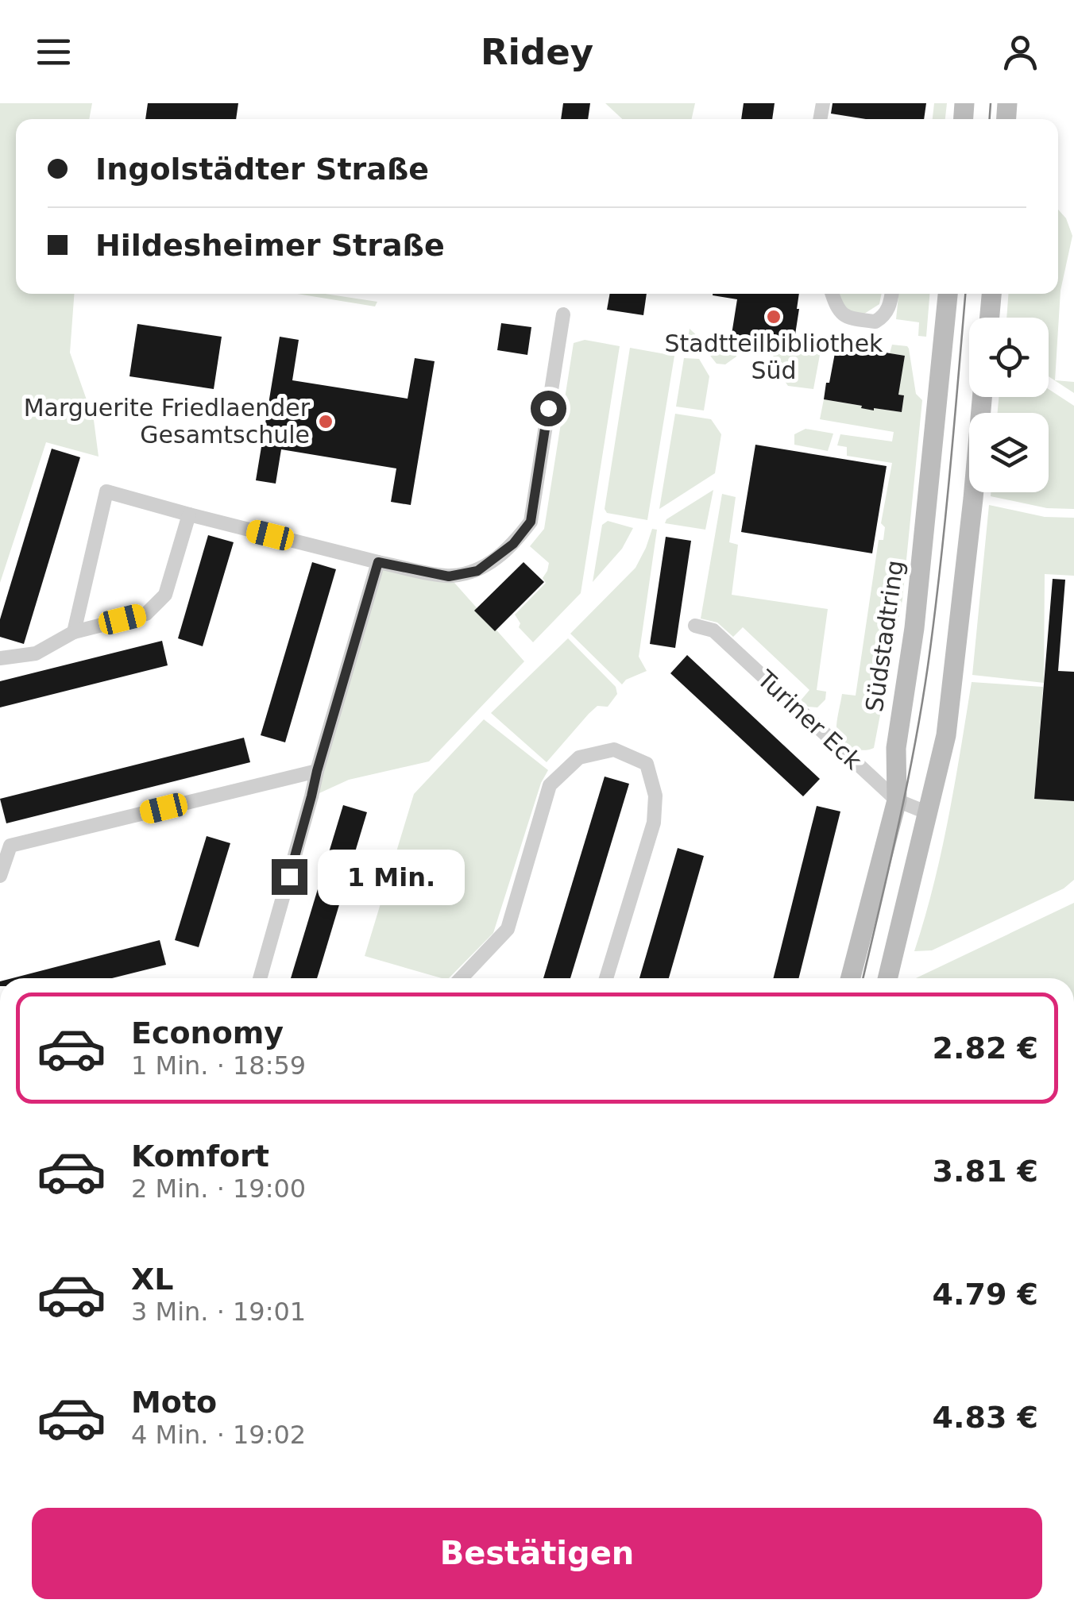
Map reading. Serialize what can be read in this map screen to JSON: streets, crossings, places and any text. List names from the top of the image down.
{
  "streets": {
    "street": ["Südstadtring", "Turiner Eck"]
  },
  "crossings": [
    ["Südstadtring", "Turiner Eck"]
  ],
  "places": ["Stadtteilbibliothek Süd", "Marguerite Friedlaender Gesamtschule"],
  "page": {
    "header": "Ridey",
    "banner": ["Ingolstädter Straße", "Hildesheimer Straße"],
    "bubble": "1 Min.",
    "list": [
      {
        "name": "Economy",
        "note": "1 Min. · 18:59",
        "value": "2.82 €"
      },
      {
        "name": "Komfort",
        "note": "2 Min. · 19:00",
        "value": "3.81 €"
      },
      {
        "name": "XL",
        "note": "3 Min. · 19:01",
        "value": "4.79 €"
      },
      {
        "name": "Moto",
        "note": "4 Min. · 19:02",
        "value": "4.83 €"
      }
    ],
    "buttons": "Bestätigen"
  }
}
